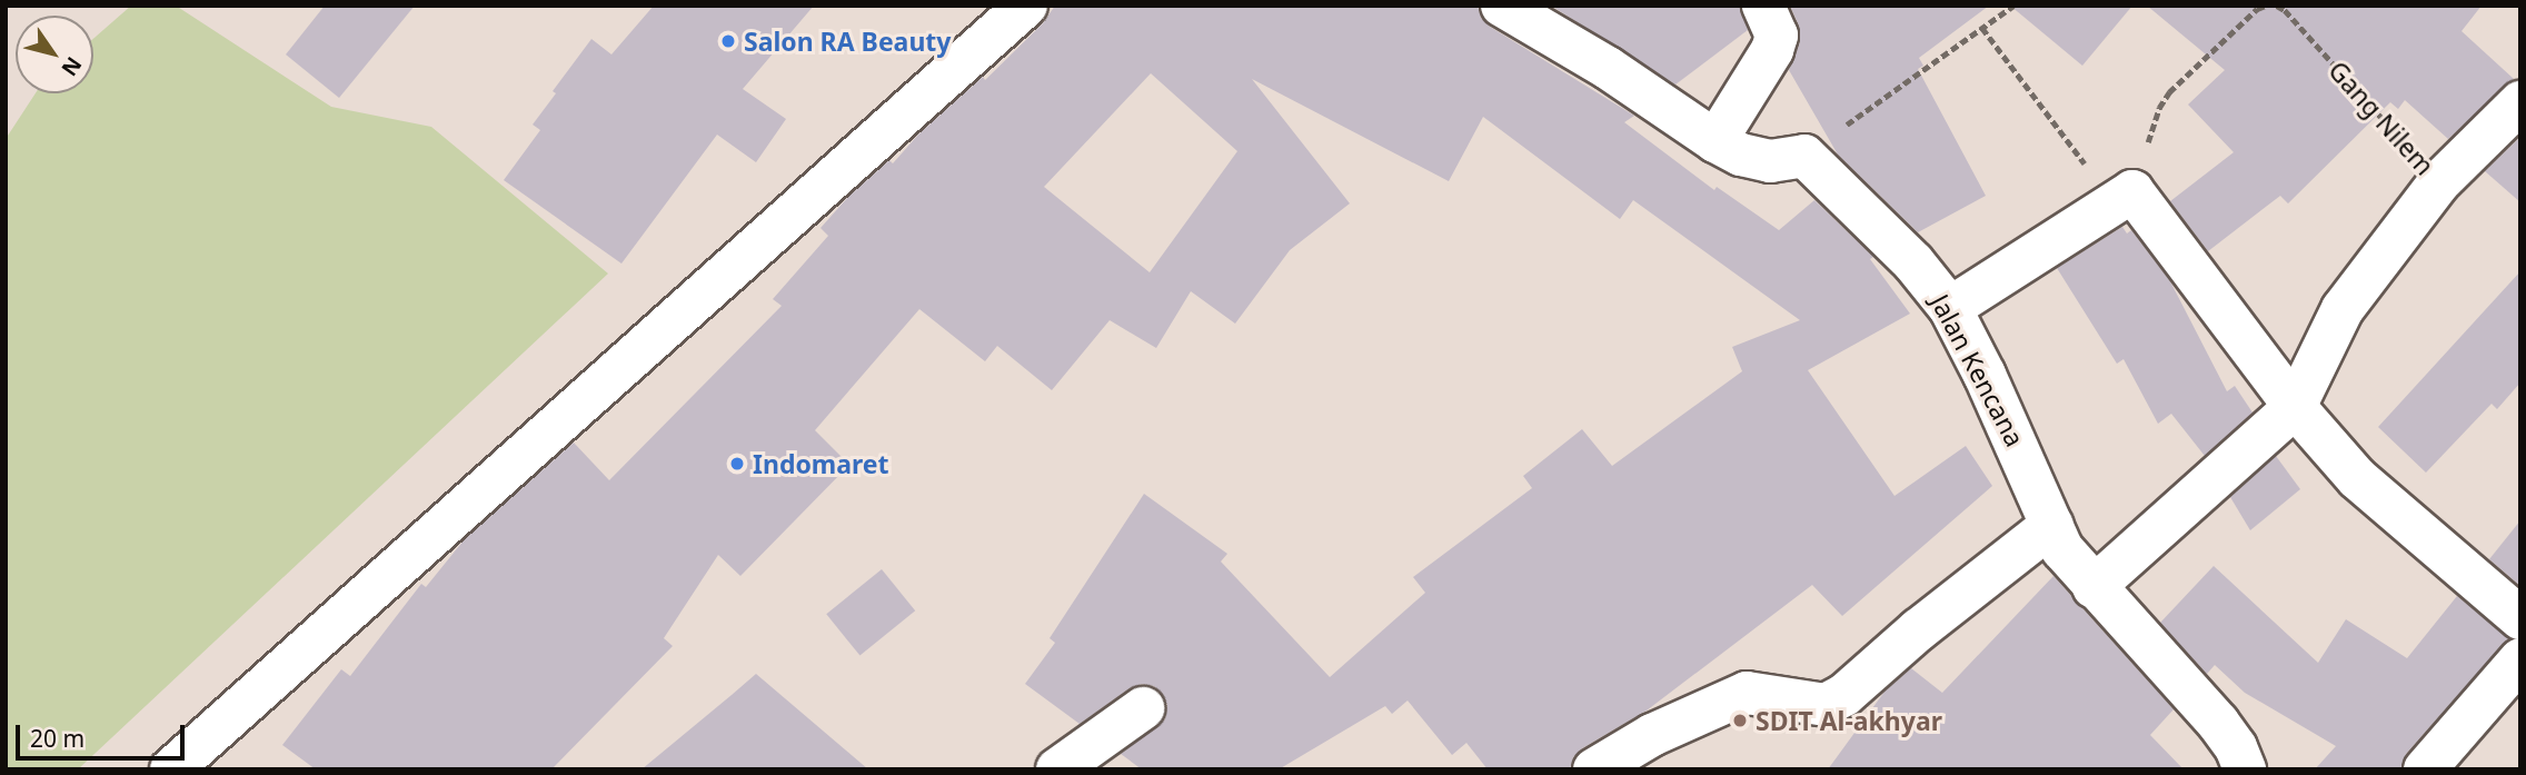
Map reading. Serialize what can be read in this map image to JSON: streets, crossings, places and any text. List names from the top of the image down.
{
  "streets": {
    "street": ["Gang Nilem", "Jalan Kencana"]
  },
  "places": ["Salon RA Beauty", "Indomaret", "SDIT Al-akhyar"],
  "scale_bar": "20 m",
  "north": "bottom right"
}
